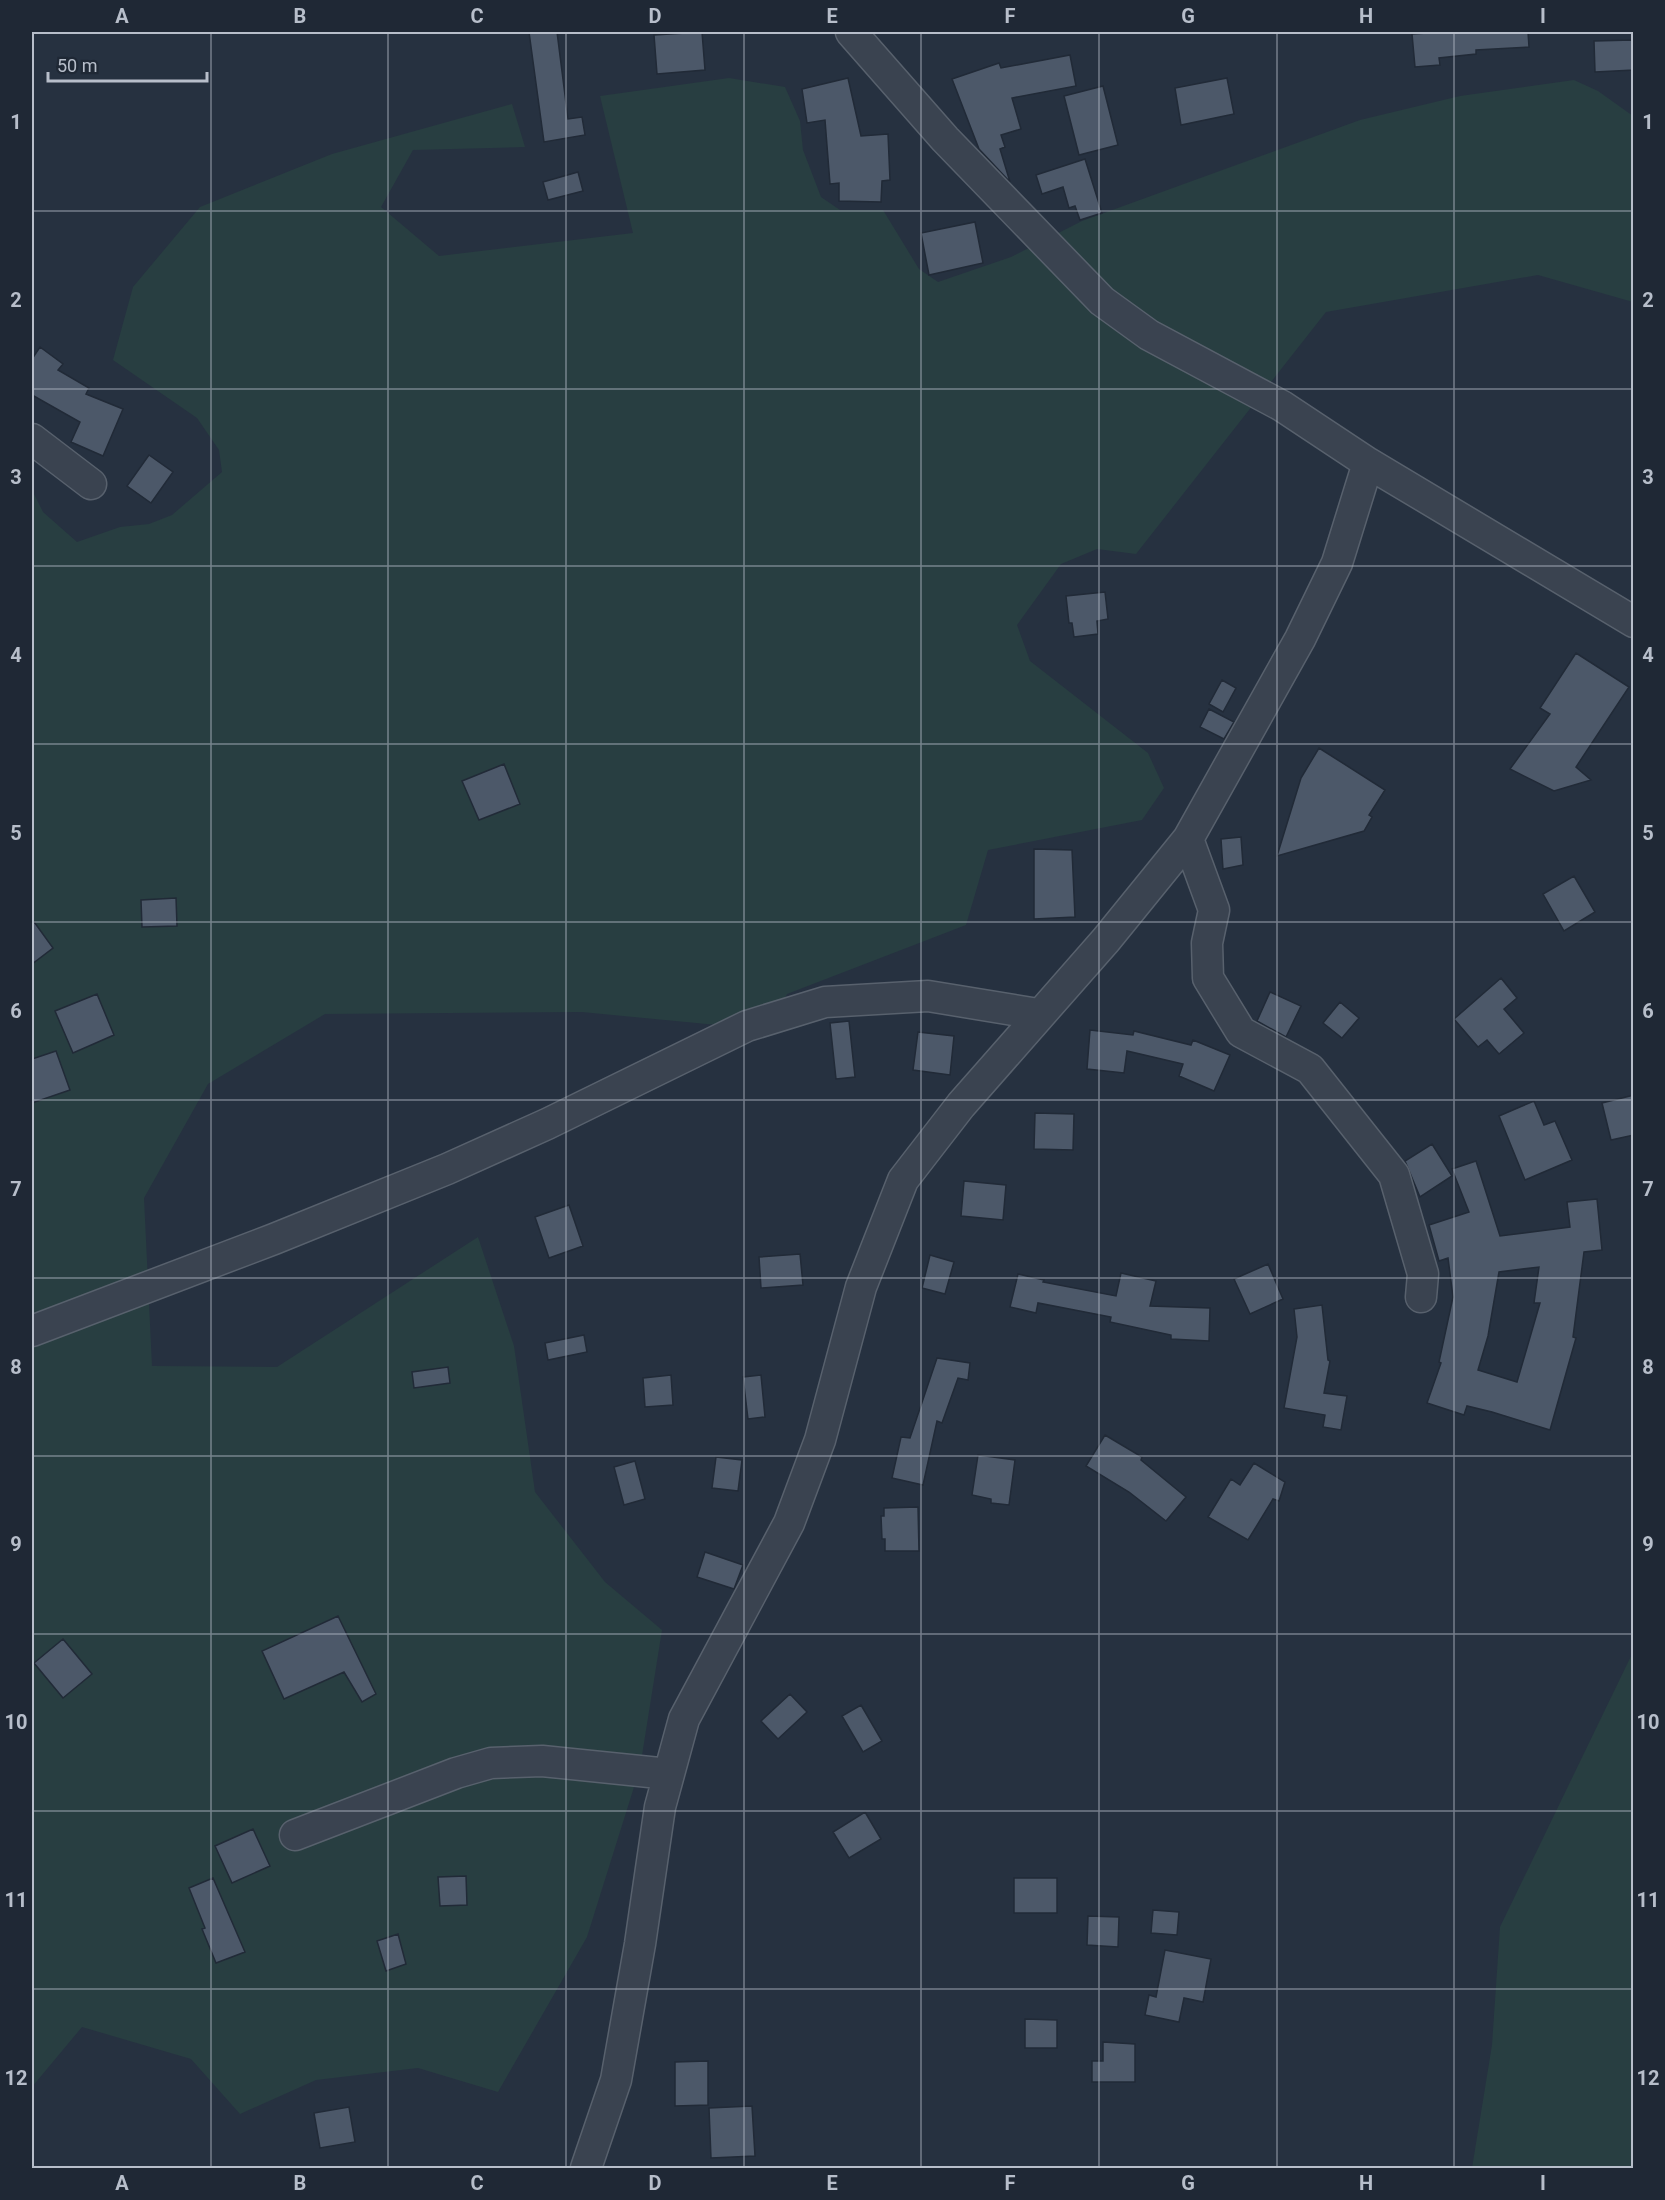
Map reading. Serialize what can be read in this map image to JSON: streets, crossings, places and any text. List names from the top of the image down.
{
  "scale_bar": "50 m",
  "grid": {
    "columns": [
      "A",
      "B",
      "C",
      "D",
      "E",
      "F",
      "G",
      "H",
      "I"
    ],
    "rows": [
      "1",
      "2",
      "3",
      "4",
      "5",
      "6",
      "7",
      "8",
      "9",
      "10",
      "11",
      "12"
    ]
  }
}
